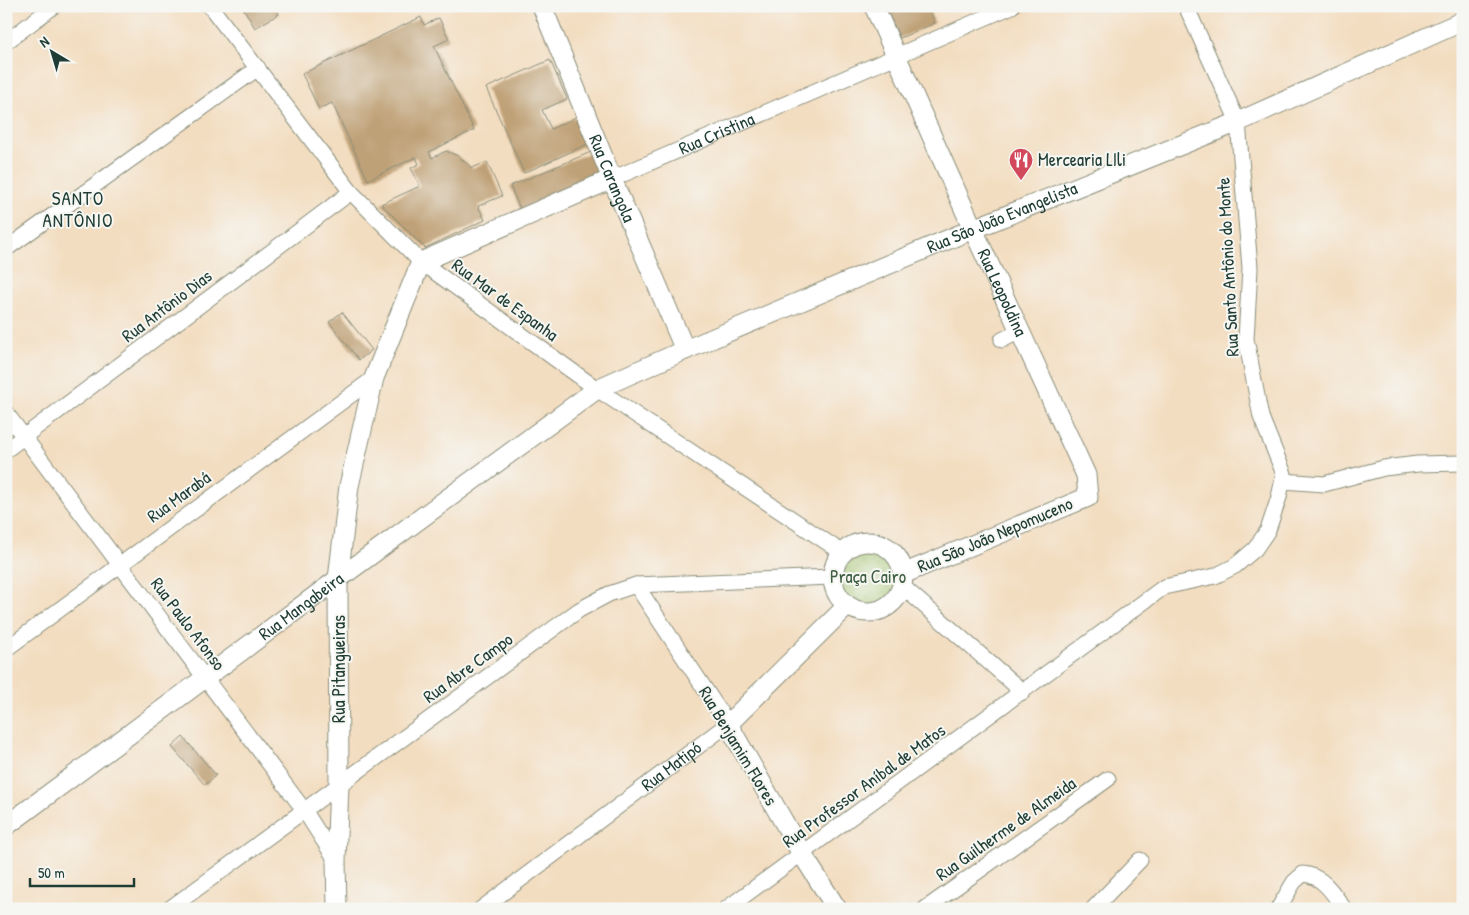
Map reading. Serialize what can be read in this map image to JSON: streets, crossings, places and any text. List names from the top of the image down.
{
  "streets": {
    "street": [
      "Rua Cristina",
      "Rua Carangola",
      "Rua São João Evangelista",
      "Rua Santo Antônio do Monte",
      "Rua Leopoldina",
      "Rua Mar de Espanha",
      "Rua Antônio Dias",
      "Rua Marabá",
      "Rua São João Nepomuceno",
      "Rua Mangabeira",
      "Rua Paulo Afonso",
      "Rua Abre Campo",
      "Rua Pitangueiras",
      "Rua Benjamim Flores",
      "Rua Matipó",
      "Rua Professor Aníbal de Matos",
      "Rua Guilherme de Almeida"
    ]
  },
  "crossings": [
    ["Rua Cristina", "Rua Carangola"],
    ["Rua Cristina", "Rua Leopoldina"],
    ["Rua Cristina", "Rua Mar de Espanha"],
    ["Rua Cristina", "Rua Pitangueiras"],
    ["Rua Carangola", "Rua São João Evangelista"],
    ["Rua São João Evangelista", "Rua Santo Antônio do Monte"],
    ["Rua São João Evangelista", "Rua Leopoldina"],
    ["Rua São João Evangelista", "Rua Mar de Espanha"],
    ["Rua São João Evangelista", "Rua Mangabeira"],
    ["Rua Santo Antônio do Monte", "Rua Professor Aníbal de Matos"],
    ["Rua Leopoldina", "Rua São João Nepomuceno"],
    ["Rua Mar de Espanha", "Rua Antônio Dias"],
    ["Rua Mar de Espanha", "Rua São João Nepomuceno"],
    ["Rua Mar de Espanha", "Rua Mangabeira"],
    ["Rua Mar de Espanha", "Rua Abre Campo"],
    ["Rua Mar de Espanha", "Rua Pitangueiras"],
    ["Rua Mar de Espanha", "Rua Matipó"],
    ["Rua Antônio Dias", "Rua Paulo Afonso"],
    ["Rua Marabá", "Rua Paulo Afonso"],
    ["Rua Marabá", "Rua Pitangueiras"],
    ["Rua São João Nepomuceno", "Rua Abre Campo"],
    ["Rua São João Nepomuceno", "Rua Matipó"],
    ["Rua Mangabeira", "Rua Paulo Afonso"],
    ["Rua Mangabeira", "Rua Pitangueiras"],
    ["Rua Paulo Afonso", "Rua Abre Campo"],
    ["Rua Paulo Afonso", "Rua Pitangueiras"],
    ["Rua Abre Campo", "Rua Pitangueiras"],
    ["Rua Abre Campo", "Rua Benjamim Flores"],
    ["Rua Abre Campo", "Rua Matipó"],
    ["Rua Benjamim Flores", "Rua Matipó"],
    ["Rua Benjamim Flores", "Rua Professor Aníbal de Matos"]
  ],
  "districts": ["SANTO ANTÔNIO"],
  "parks": ["Praça Cairo"],
  "places": {
    "restaurant": ["Mercearia LIli"]
  },
  "scale_bar": "50 m",
  "north": "top left"
}
